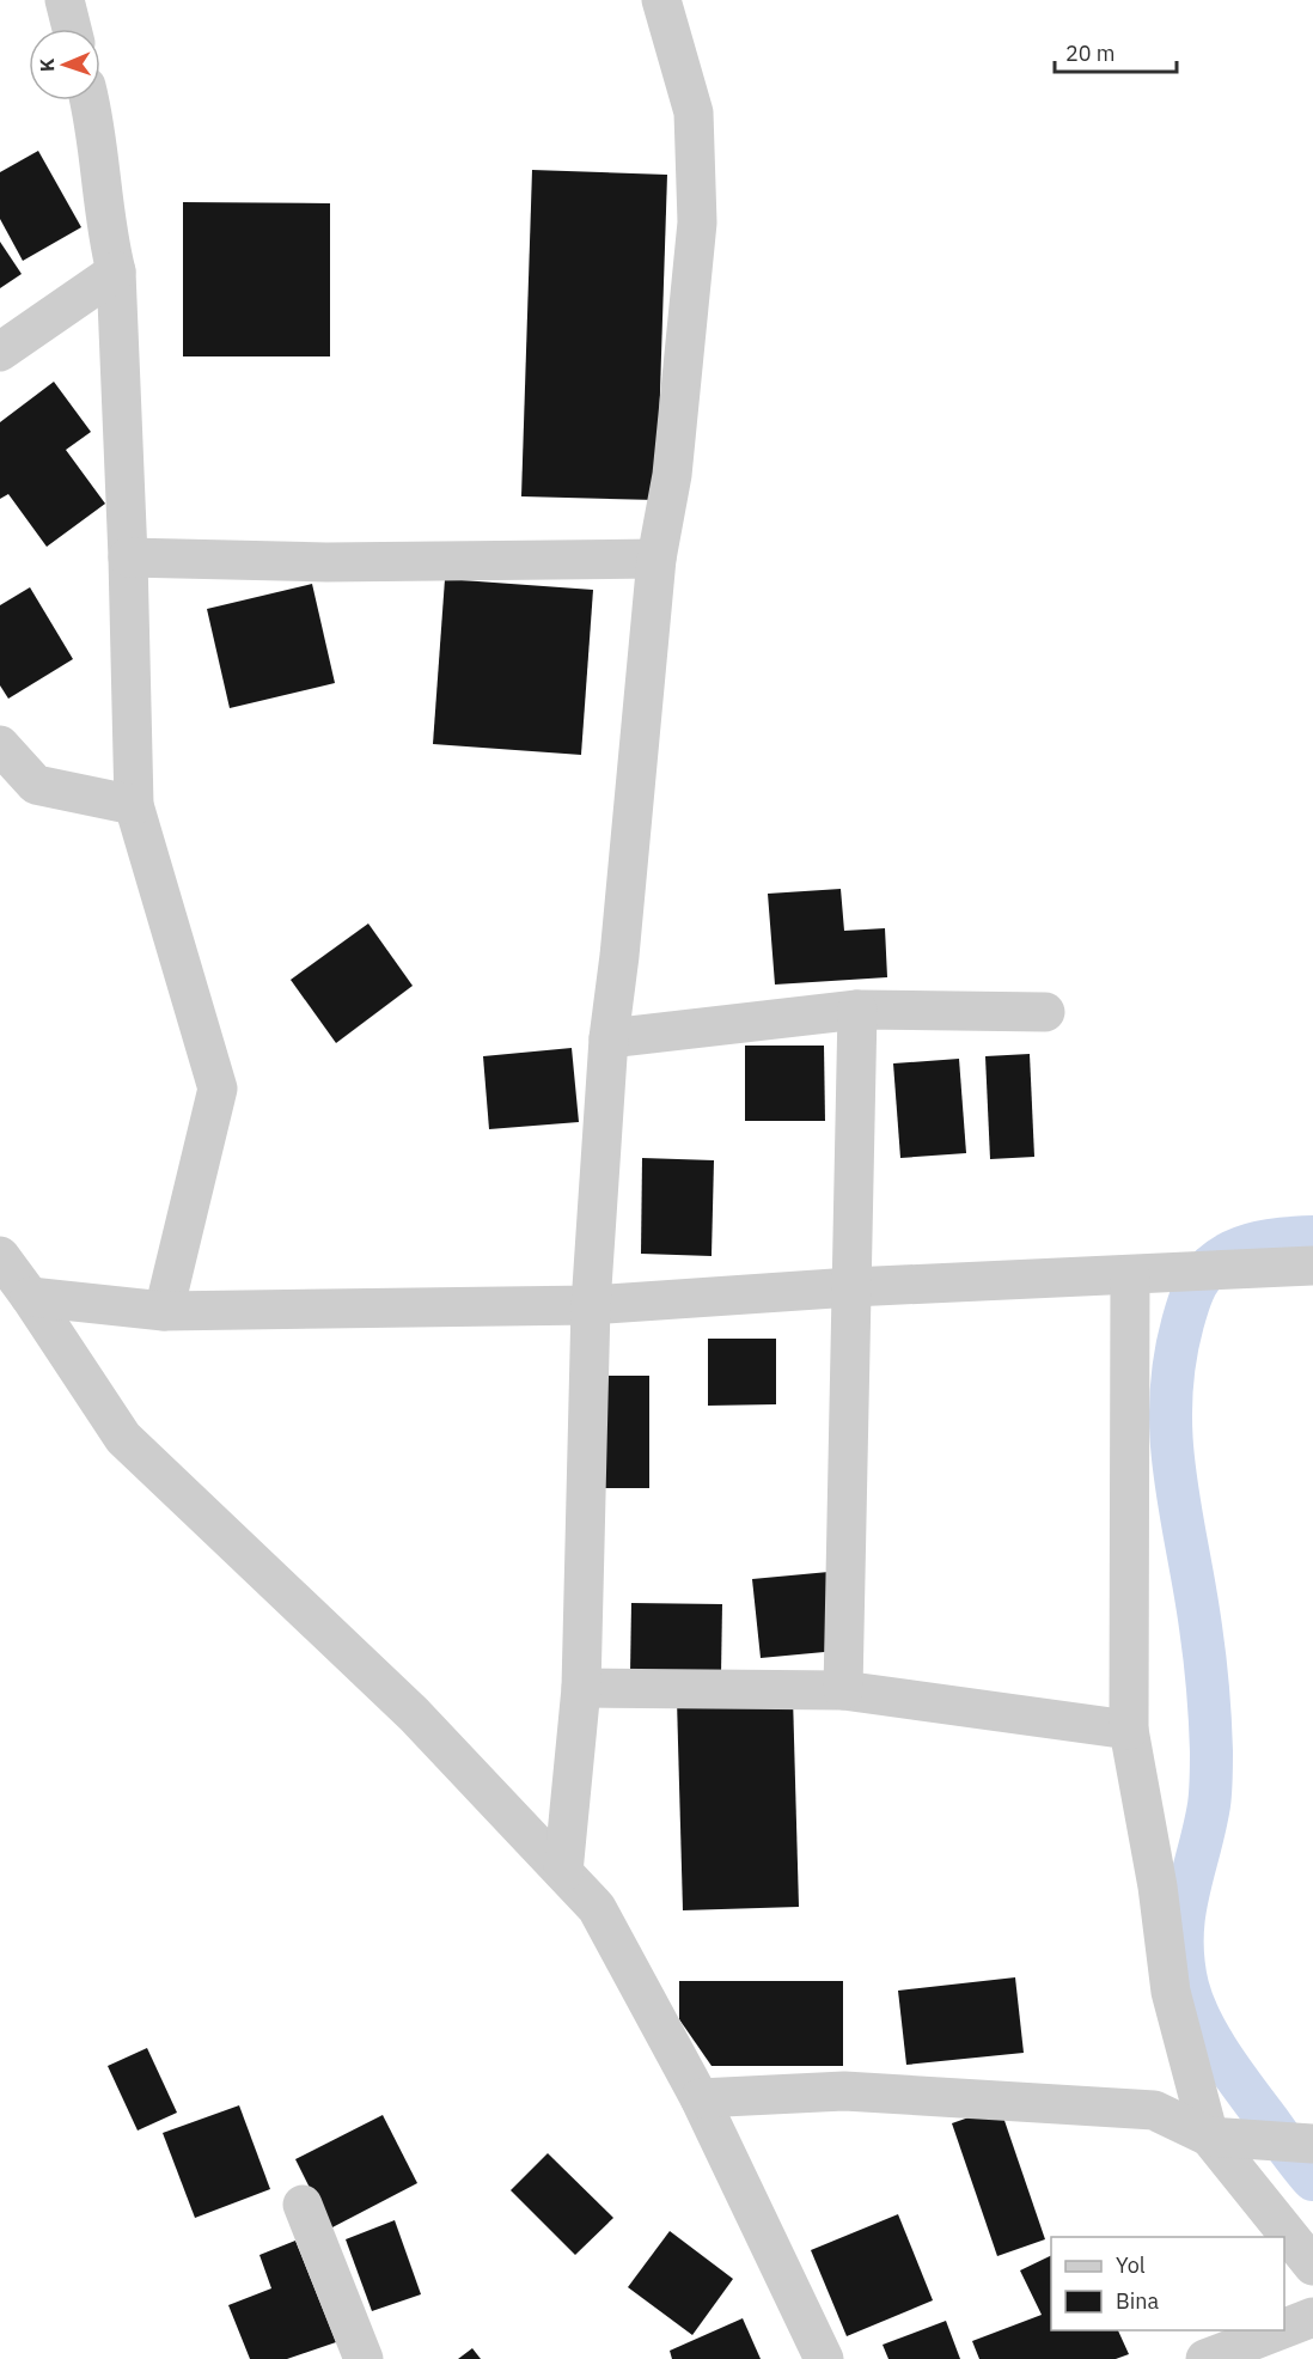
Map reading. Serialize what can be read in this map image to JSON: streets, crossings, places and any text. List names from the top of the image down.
{
  "legend": ["Yol", "Bina"],
  "scale_bar": "20 m",
  "north": "left"
}
